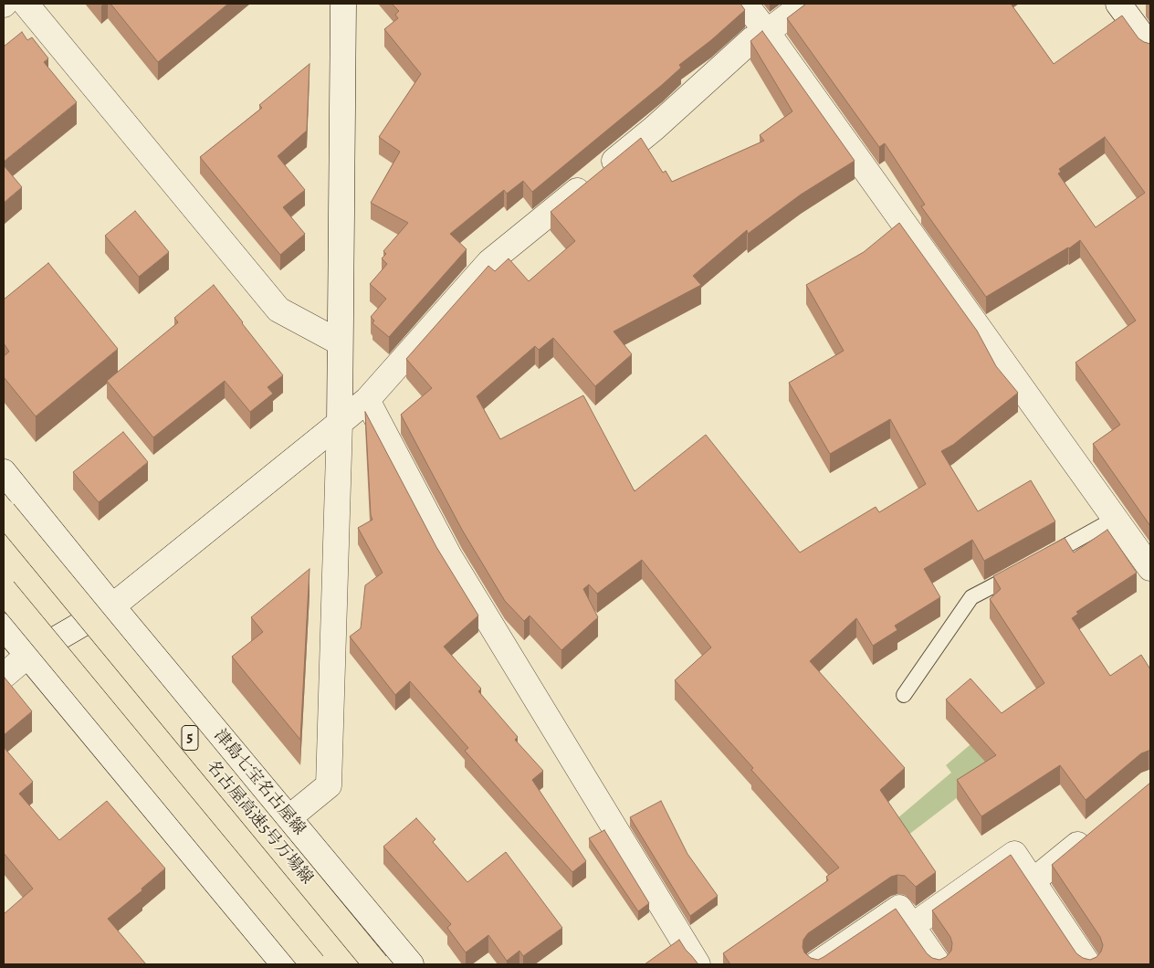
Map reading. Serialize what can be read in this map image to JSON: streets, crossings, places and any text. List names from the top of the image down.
{
  "streets": {
    "highway": ["5", "名古屋高速5号万場線"],
    "street": ["津島七宝名古屋線"]
  }
}
